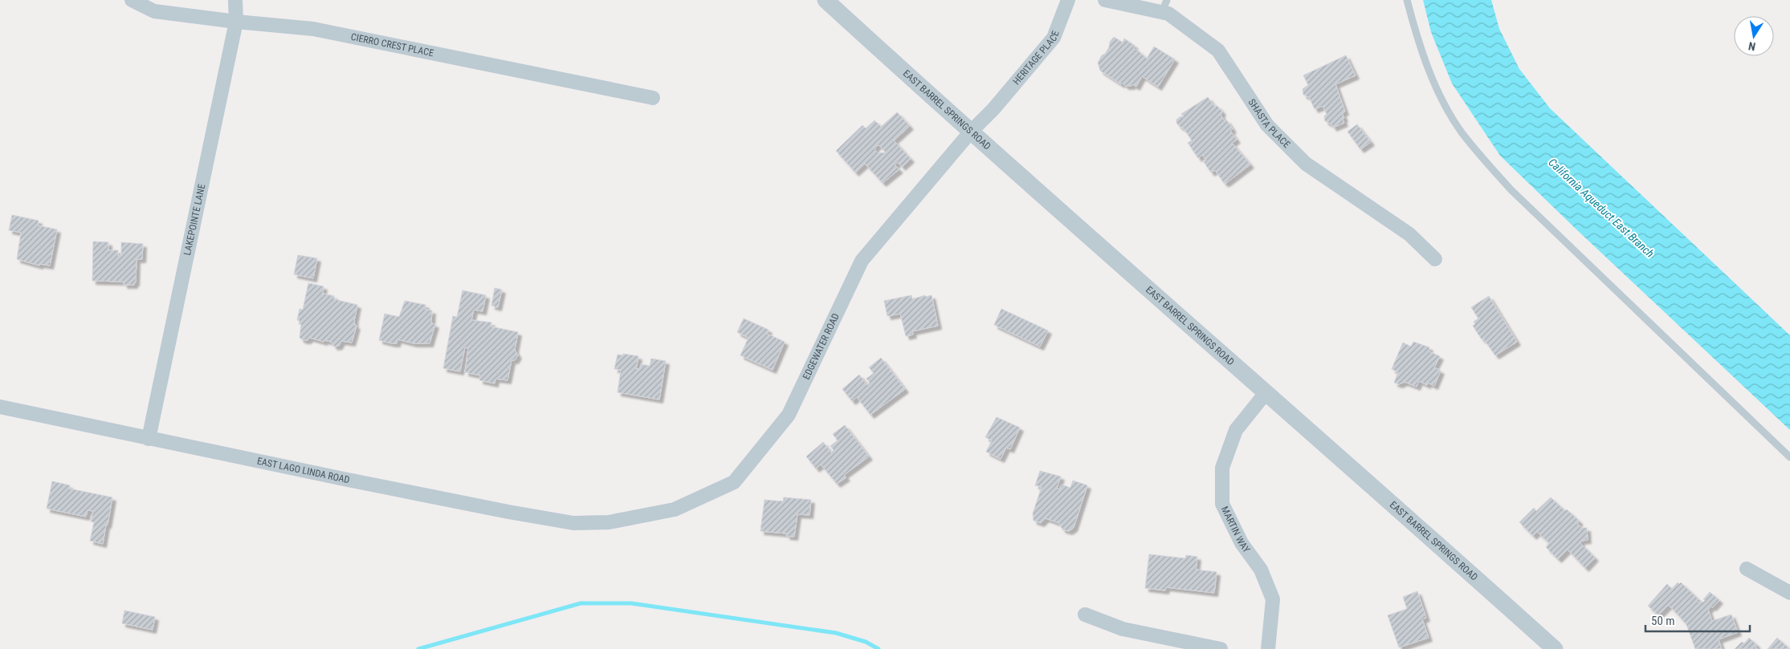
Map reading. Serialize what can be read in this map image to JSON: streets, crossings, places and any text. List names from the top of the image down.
{
  "streets": {
    "street": [
      "CIERRO CREST PLACE",
      "HERITAGE PLACE",
      "EAST BARREL SPRINGS ROAD",
      "SHASTA PLACE",
      "LAKEPOINTE LANE",
      "EDGEWATER ROAD",
      "EAST LAGO LINDA ROAD",
      "MARTIN WAY"
    ]
  },
  "crossings": [
    ["CIERRO CREST PLACE", "LAKEPOINTE LANE"],
    ["HERITAGE PLACE", "EDGEWATER ROAD"],
    ["EAST BARREL SPRINGS ROAD", "EDGEWATER ROAD"],
    ["EAST BARREL SPRINGS ROAD", "MARTIN WAY"],
    ["LAKEPOINTE LANE", "EAST LAGO LINDA ROAD"],
    ["EDGEWATER ROAD", "EAST LAGO LINDA ROAD"]
  ],
  "water": ["California Aqueduct East Branch"],
  "scale_bar": "50 m",
  "north": "bottom"
}
